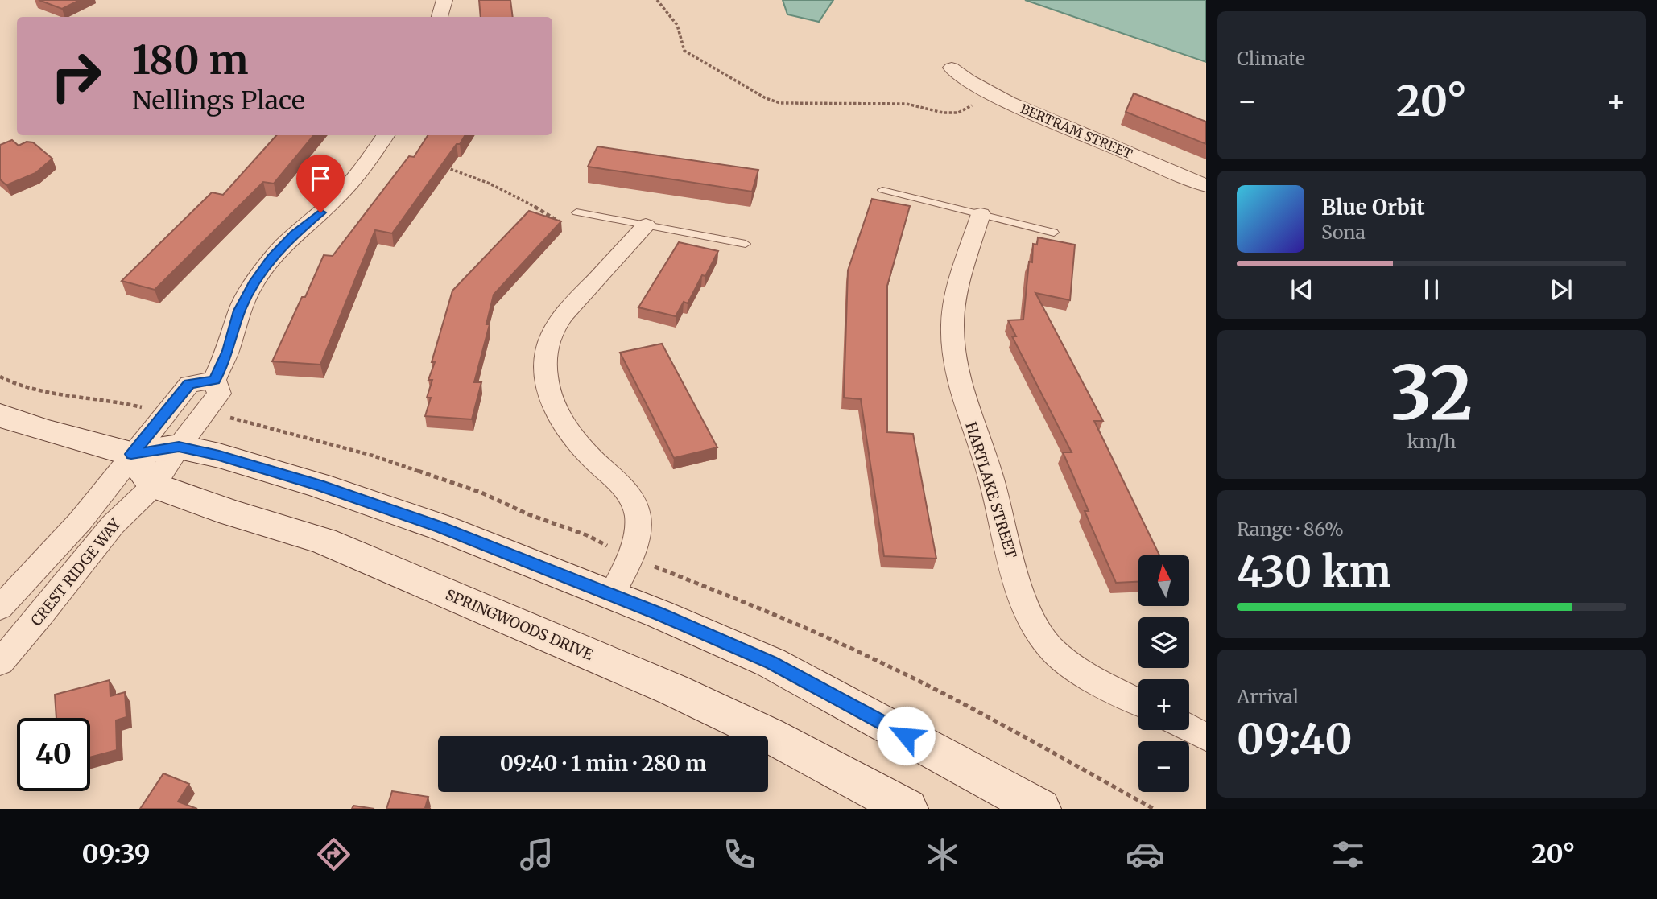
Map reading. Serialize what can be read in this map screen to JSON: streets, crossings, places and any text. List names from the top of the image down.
{
  "streets": {
    "street": [
      "BERTRAM STREET",
      "HARTLAKE STREET",
      "CREST RIDGE WAY",
      "SPRINGWOODS DRIVE"
    ]
  },
  "crossings": [
    ["CREST RIDGE WAY", "SPRINGWOODS DRIVE"]
  ],
  "north": "top",
  "page": {
    "tile": [
      "Climate",
      ["32", "km/h"],
      ["Range · 86%", "430 km"],
      ["Arrival", "09:40"]
    ],
    "turn": ["180 m", "Nellings Place"],
    "heat": ["−", "20°", "+"],
    "song": ["Blue Orbit", "Sona"],
    "map_buttons": ["+", "−"],
    "limit": "40",
    "trip": "09:40 · 1 min · 280 m",
    "tabs": ["09:39", "20°"]
  }
}
